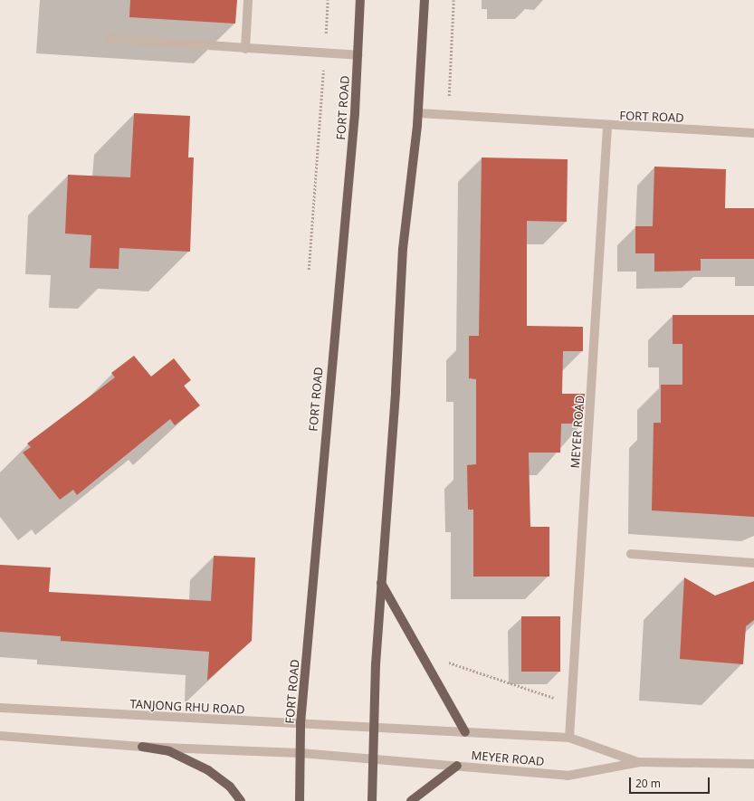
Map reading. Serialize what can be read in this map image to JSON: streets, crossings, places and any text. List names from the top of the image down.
{
  "streets": {
    "main road": ["FORT ROAD"],
    "street": ["MEYER ROAD", "TANJONG RHU ROAD"]
  },
  "crossings": [
    ["FORT ROAD", "MEYER ROAD"],
    ["FORT ROAD", "TANJONG RHU ROAD"],
    ["MEYER ROAD", "TANJONG RHU ROAD"]
  ],
  "scale_bar": "20 m"
}
